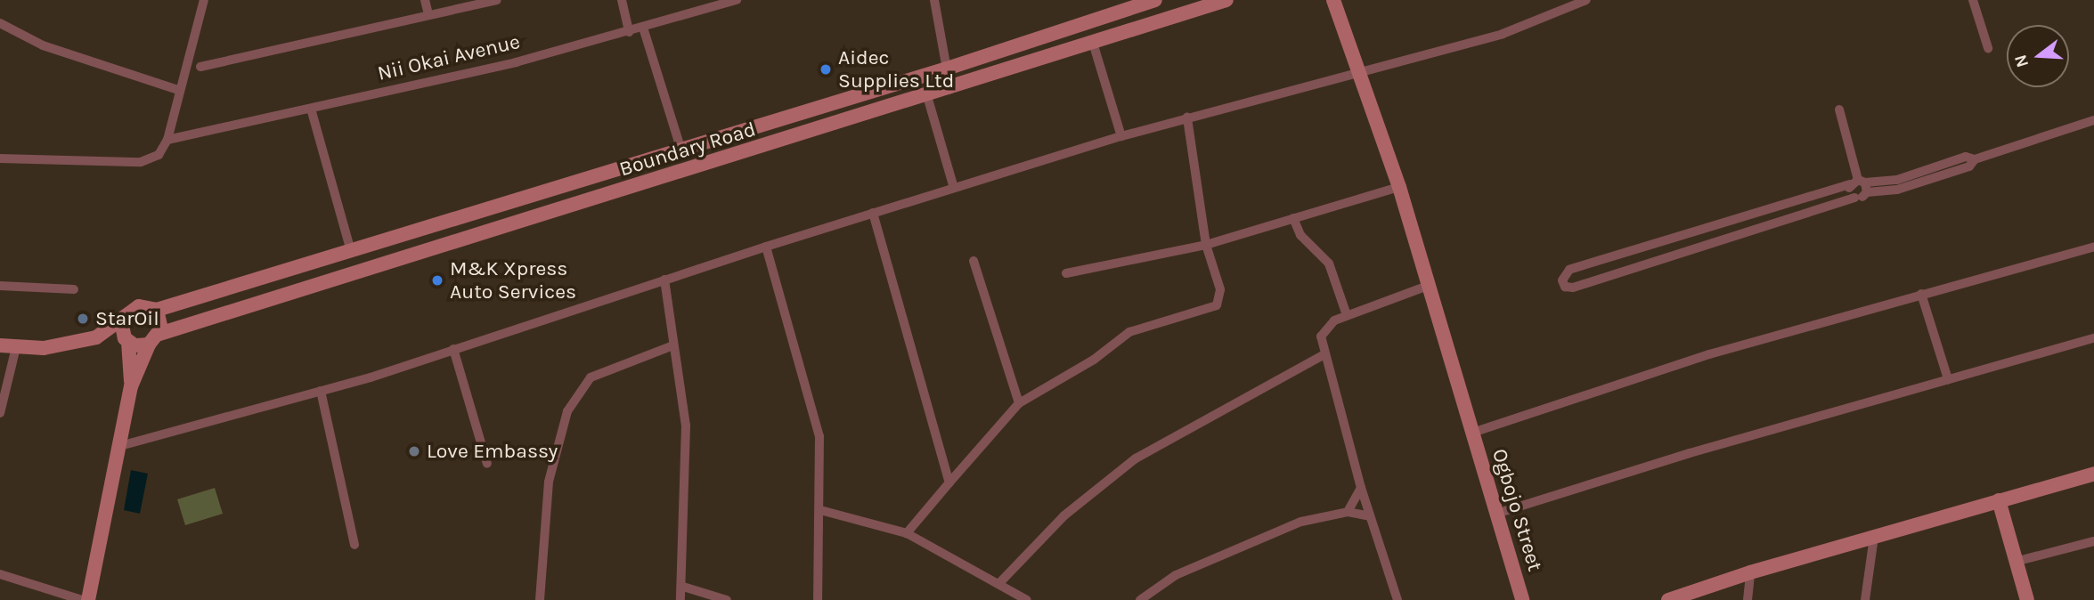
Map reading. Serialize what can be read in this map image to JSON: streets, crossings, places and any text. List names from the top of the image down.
{
  "streets": {
    "main road": ["Boundary Road", "Ogbojo Street"],
    "street": ["Nii Okai Avenue"]
  },
  "places": [
    "Aidec Supplies Ltd",
    "M&K Xpress Auto Services",
    "StarOil",
    "Love Embassy"
  ],
  "north": "left"
}
